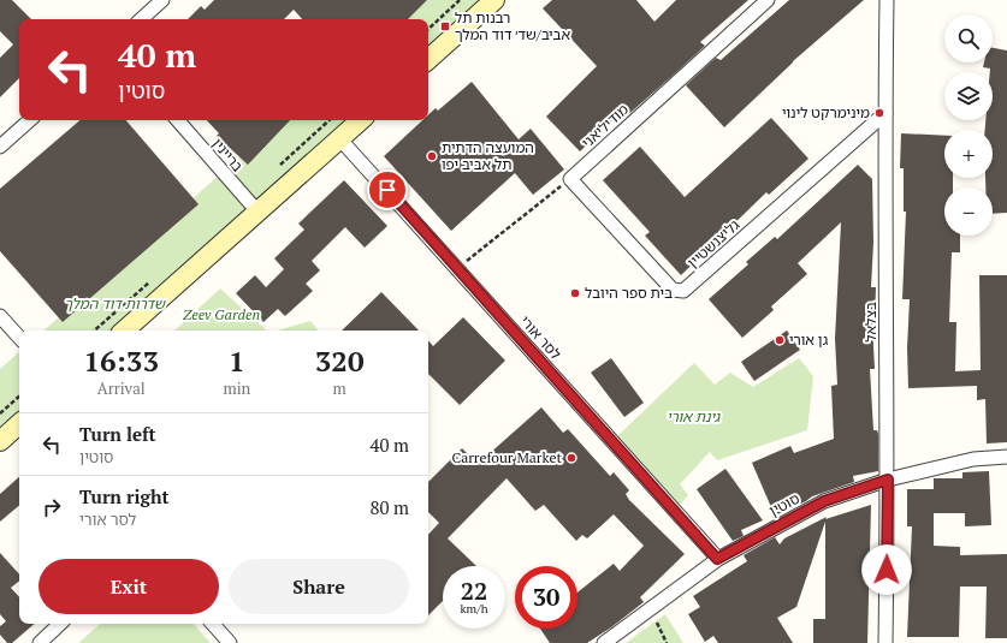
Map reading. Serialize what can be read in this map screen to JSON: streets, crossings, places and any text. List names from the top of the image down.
{
  "streets": {
    "street": [
      "מודיליאני",
      "בריינין",
      "גליצנשטיין",
      "בצלאל",
      "לסר אורי",
      "סוטין"
    ]
  },
  "crossings": [
    ["מודיליאני", "גליצנשטיין"],
    ["גליצנשטיין", "בצלאל"],
    ["בצלאל", "סוטין"],
    ["לסר אורי", "סוטין"]
  ],
  "parks": ["שדרות דוד המלך", "Zeev Garden", "גינת אורי"],
  "places": {
    "transit": ["רבנות תל אביב/שד׳ דוד המלך"],
    "other": [
      "מינימרקט לינוי",
      "המועצה הדתית תל אביב יפו",
      "בית ספר היובל",
      "גן אורי",
      "Carrefour Market"
    ]
  },
  "page": {
    "map_buttons": ["+", "−"],
    "turn": ["40 m", "סוטין"],
    "eta": [
      "16:33",
      "Arrival",
      "1",
      "min",
      "320",
      "m"
    ],
    "list": [
      {
        "name": "Turn left",
        "note": "סוטין",
        "value": "40 m"
      },
      {
        "name": "Turn right",
        "note": "לסר אורי",
        "value": "80 m"
      }
    ],
    "buttons": ["Exit", "Share"],
    "speed": "22 km/h",
    "limit": "30"
  }
}
